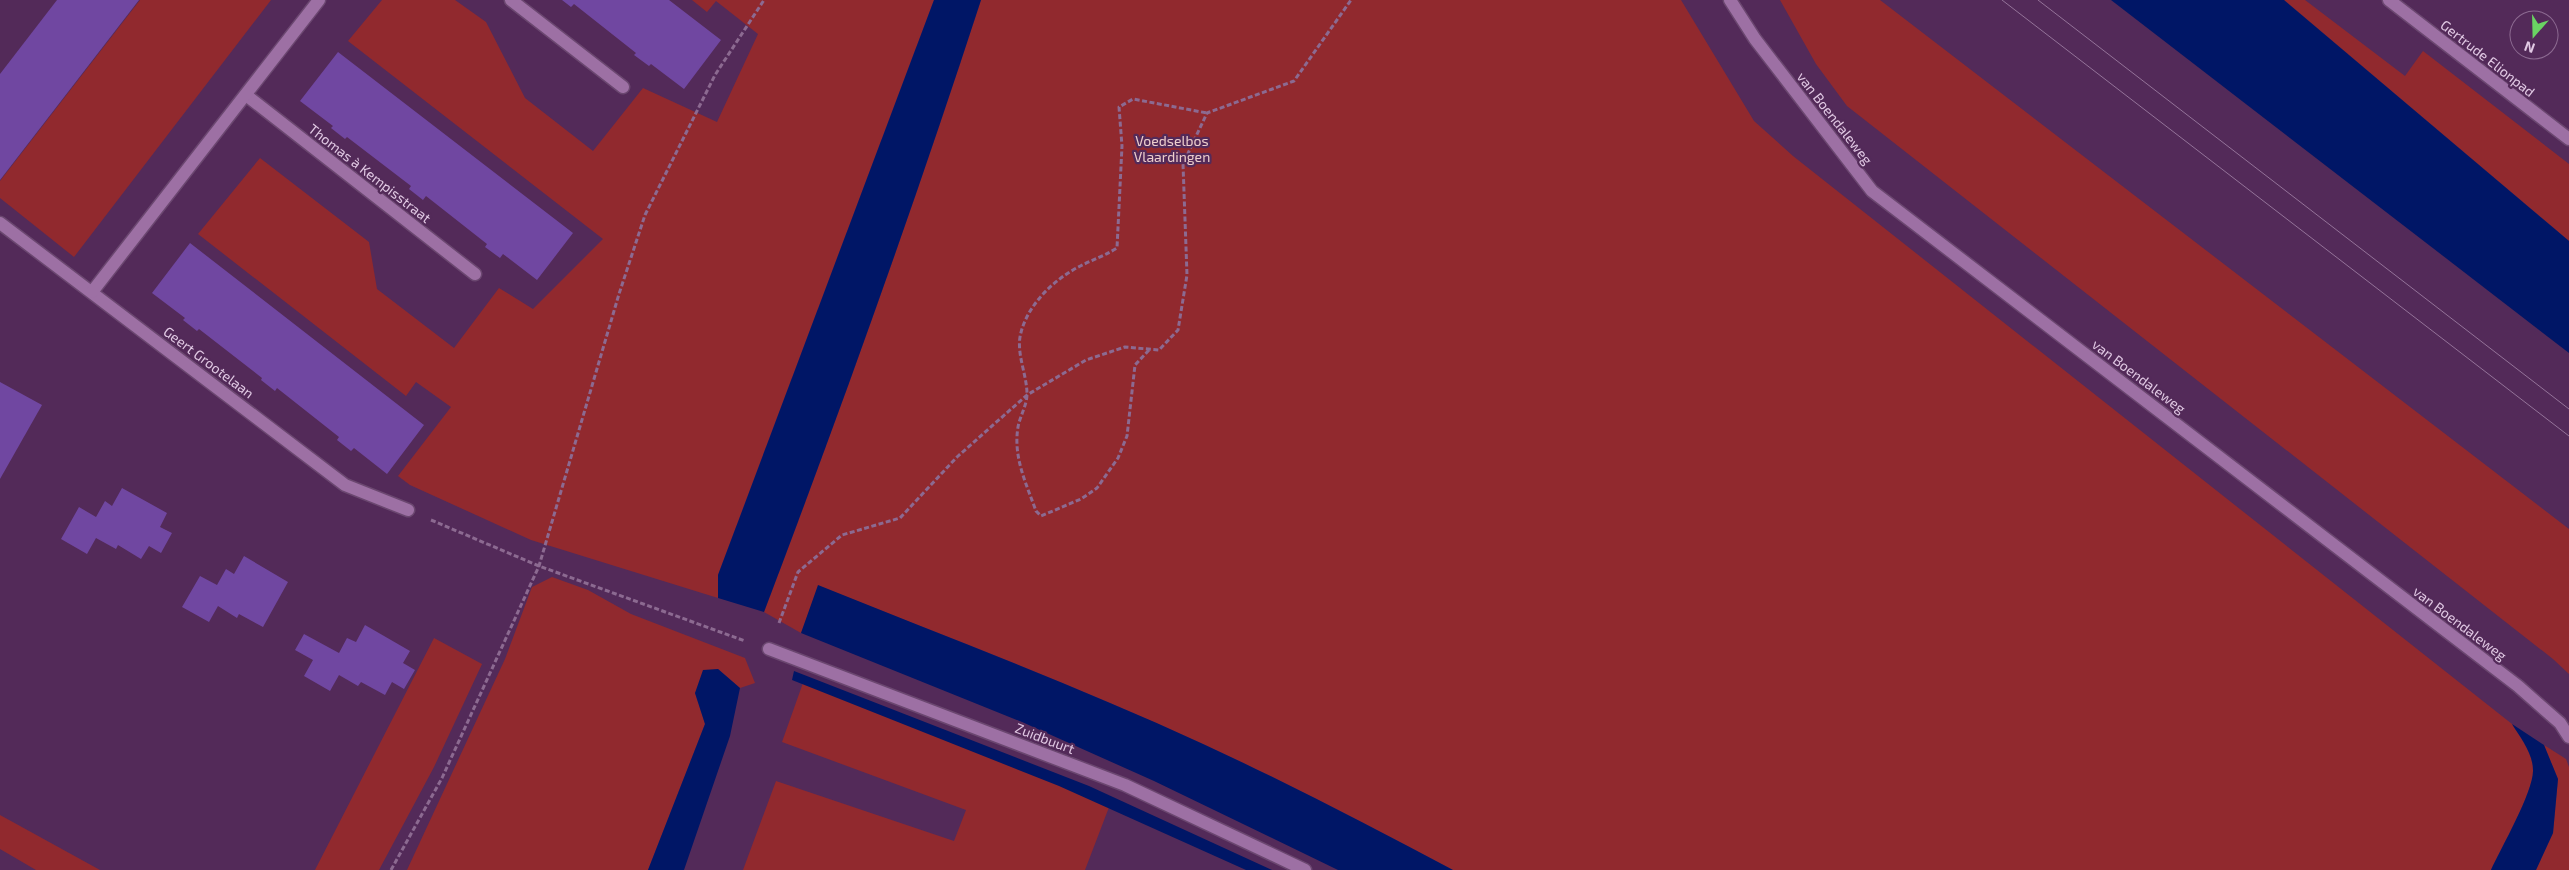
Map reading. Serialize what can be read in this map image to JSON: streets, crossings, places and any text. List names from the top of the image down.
{
  "streets": {
    "street": [
      "Gertrude Elionpad",
      "van Boendaleweg",
      "Thomas à Kempisstraat",
      "Geert Grootelaan",
      "Zuidbuurt"
    ]
  },
  "parks": ["Voedselbos Vlaardingen"],
  "north": "bottom"
}
